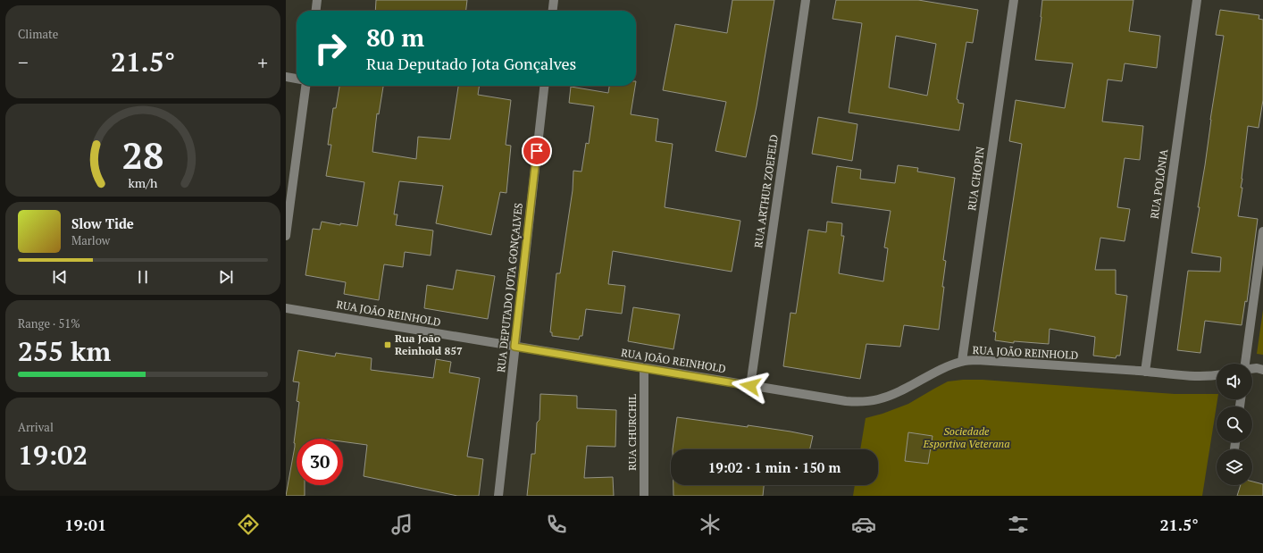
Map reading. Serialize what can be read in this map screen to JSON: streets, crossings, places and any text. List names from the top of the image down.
{
  "streets": {
    "street": [
      "RUA CHOPIN",
      "RUA POLÔNIA",
      "RUA ARTHUR ZOEFELD",
      "RUA DEPUTADO JOTA GONÇALVES",
      "RUA JOÃO REINHOLD",
      "RUA CHURCHIL"
    ]
  },
  "crossings": [
    ["RUA CHOPIN", "RUA JOÃO REINHOLD"],
    ["RUA POLÔNIA", "RUA JOÃO REINHOLD"],
    ["RUA ARTHUR ZOEFELD", "RUA JOÃO REINHOLD"],
    ["RUA DEPUTADO JOTA GONÇALVES", "RUA JOÃO REINHOLD"],
    ["RUA JOÃO REINHOLD", "RUA CHURCHIL"]
  ],
  "parks": ["Sociedade Esportiva Veterana"],
  "places": {
    "transit": ["Rua João Reinhold 857"]
  },
  "page": {
    "tile": [
      "Climate",
      ["Range · 51%", "255 km"],
      ["Arrival", "19:02"]
    ],
    "turn": ["80 m", "Rua Deputado Jota Gonçalves"],
    "heat": ["−", "21.5°", "+"],
    "song": ["Slow Tide", "Marlow"],
    "limit": "30",
    "trip": "19:02 · 1 min · 150 m",
    "tabs": ["19:01", "21.5°"],
    "gauge": ["28", "km/h"]
  }
}
